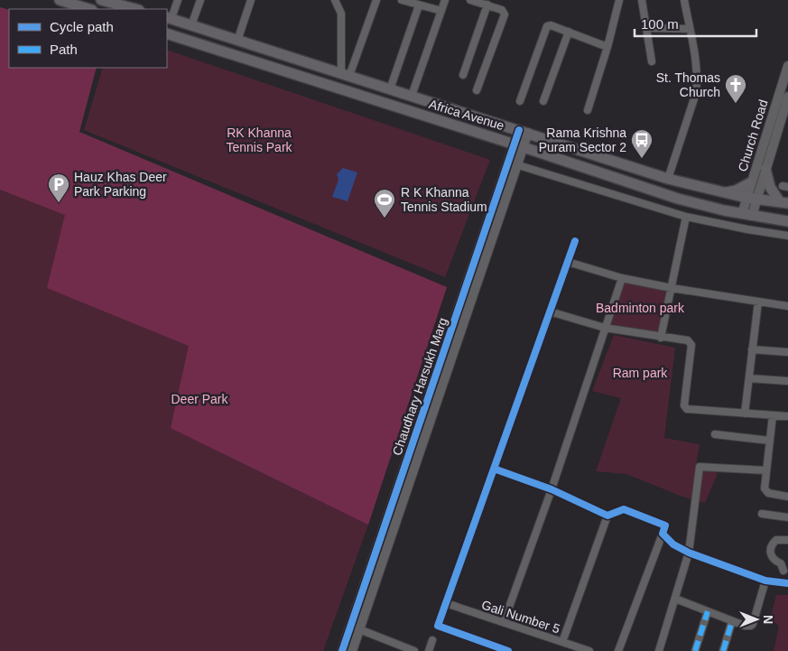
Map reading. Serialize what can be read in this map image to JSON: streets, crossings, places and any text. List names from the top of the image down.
{
  "streets": {
    "main road": ["Africa Avenue"],
    "street": ["Church Road", "Chaudhary Harsukh Marg", "Gali Number 5"]
  },
  "crossings": [
    ["Africa Avenue", "Church Road"],
    ["Africa Avenue", "Chaudhary Harsukh Marg"]
  ],
  "parks": [
    "RK Khanna Tennis Park",
    "Badminton park",
    "Ram park",
    "Deer Park"
  ],
  "places": {
    "church": ["St. Thomas Church"],
    "bus stop": ["Rama Krishna Puram Sector 2"],
    "parking": ["Hauz Khas Deer Park Parking"],
    "sports": ["R K Khanna Tennis Stadium"]
  },
  "legend": ["Cycle path", "Path"],
  "scale_bar": "100 m",
  "north": "right"
}
